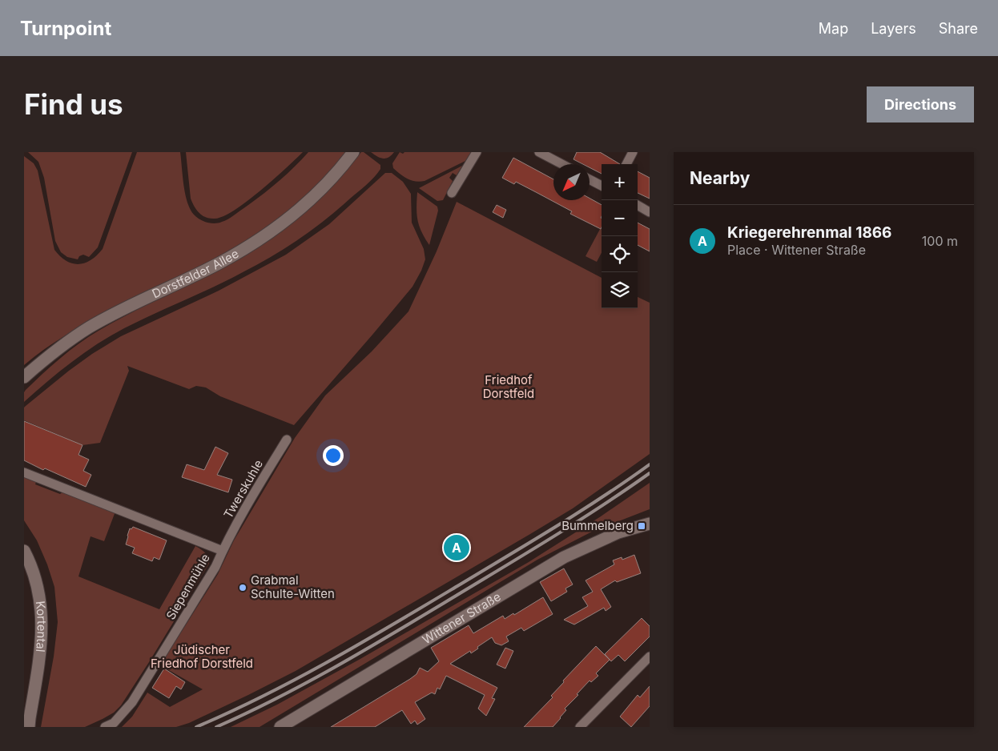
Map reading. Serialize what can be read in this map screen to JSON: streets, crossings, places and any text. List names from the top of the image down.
{
  "streets": {
    "main road": ["Dorstfelder Allee", "Wittener Straße", "Kortental"],
    "street": ["Twerskuhle", "Siepenmühle"]
  },
  "crossings": [
    ["Twerskuhle", "Siepenmühle"]
  ],
  "parks": ["Friedhof Dorstfeld", "Jüdischer Friedhof Dorstfeld"],
  "places": {
    "transit": ["Bummelberg"],
    "other": ["Grabmal Schulte-Witten"]
  },
  "north": "bottom left",
  "page": {
    "header": "Turnpoint",
    "nav": ["Map", "Layers", "Share"],
    "buttons": "Directions",
    "title": "Find us",
    "heading": "Nearby",
    "map_buttons": ["+", "−"],
    "list": [
      {
        "mark": "A",
        "name": "Kriegerehrenmal 1866",
        "note": "Place · Wittener Straße",
        "value": "100 m"
      }
    ],
    "pins": "A"
  }
}
